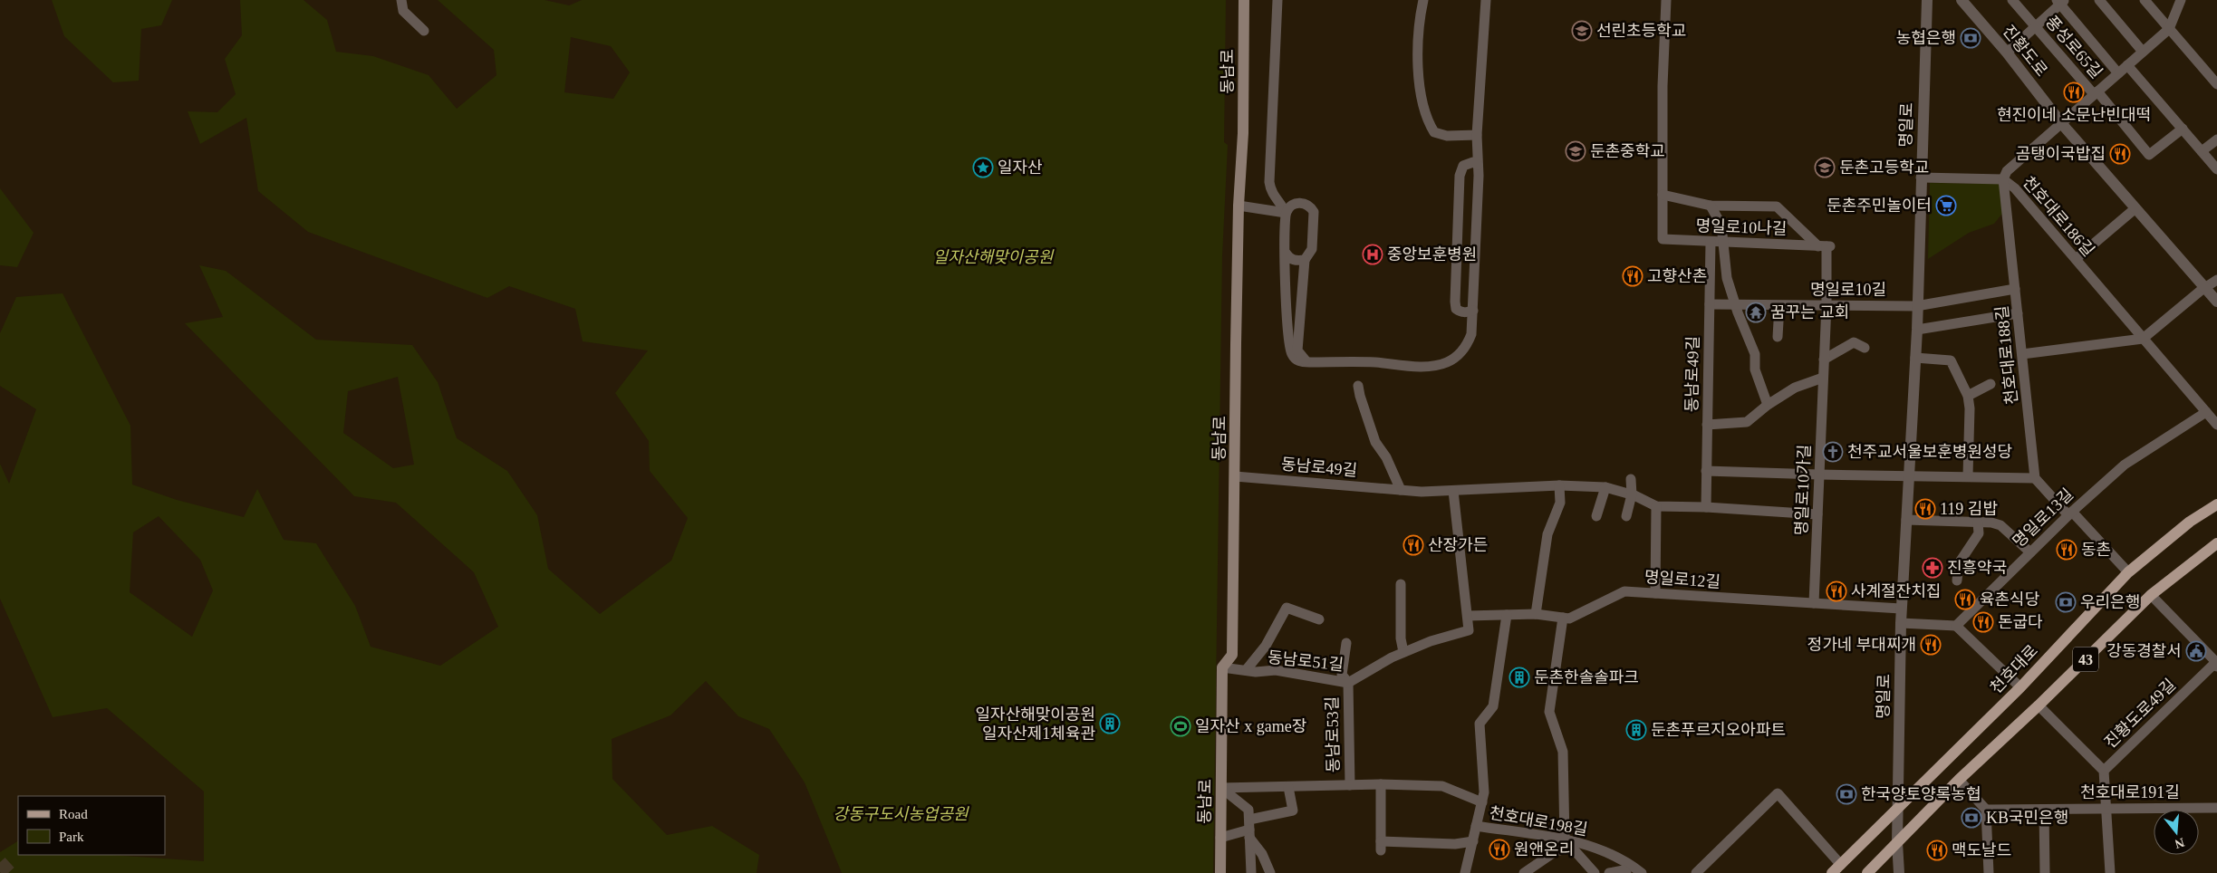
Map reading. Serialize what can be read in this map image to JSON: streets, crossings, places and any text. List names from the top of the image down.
{
  "streets": {
    "main road": ["동남로", "43", "천호대로"],
    "street": [
      "풍성로65길",
      "진황도로",
      "명일로",
      "천호대로186길",
      "명일로10나길",
      "명일로10길",
      "천호대로188길",
      "동남로49길",
      "명일로10가길",
      "명일로13길",
      "명일로12길",
      "동남로51길",
      "진황도로49길",
      "동남로53길",
      "천호대로191길",
      "천호대로198길"
    ]
  },
  "crossings": [
    ["풍성로65길", "진황도로"],
    ["동남로", "동남로49길"],
    ["동남로", "동남로51길"],
    ["동남로", "동남로53길"],
    ["명일로", "천호대로186길"],
    ["명일로", "명일로10길"],
    ["명일로", "명일로12길"],
    ["명일로", "43"],
    ["명일로", "천호대로"],
    ["천호대로186길", "천호대로188길"],
    ["천호대로186길", "명일로13길"],
    ["명일로10나길", "동남로49길"],
    ["명일로10길", "동남로49길"],
    ["명일로10길", "명일로10가길"],
    ["동남로49길", "명일로10가길"],
    ["명일로10가길", "명일로12길"],
    ["명일로12길", "동남로51길"],
    ["동남로51길", "동남로53길"]
  ],
  "parks": ["일자산해맞이공원", "강동구도시농업공원"],
  "places": {
    "school or university": ["선린초등학교", "둔촌중학교", "둔촌고등학교"],
    "bank": [
      "농협은행",
      "우리은행",
      "한국양토양록농협",
      "KB국민은행"
    ],
    "restaurant": [
      "현진이네 소문난빈대떡",
      "곰탱이국밥집",
      "고향산촌",
      "119 김밥",
      "산장가든",
      "동촌",
      "사계절잔치집",
      "육촌식당",
      "돈굽다",
      "정가네 부대찌개",
      "원앤온리",
      "맥도날드"
    ],
    "place": ["일자산"],
    "supermarket": ["둔촌주민놀이터"],
    "hospital": ["중앙보훈병원"],
    "temple": ["꿈꾸는 교회"],
    "church": ["천주교서울보훈병원성당"],
    "pharmacy": ["진흥약국"],
    "public building": ["강동경찰서"],
    "building": ["둔촌한솔솔파크", "일자산해맞이공원 일자산제1체육관", "둔촌푸르지오아파트"],
    "sports": ["일자산 x game장"]
  },
  "legend": ["Road", "Park"],
  "north": "bottom"
}
